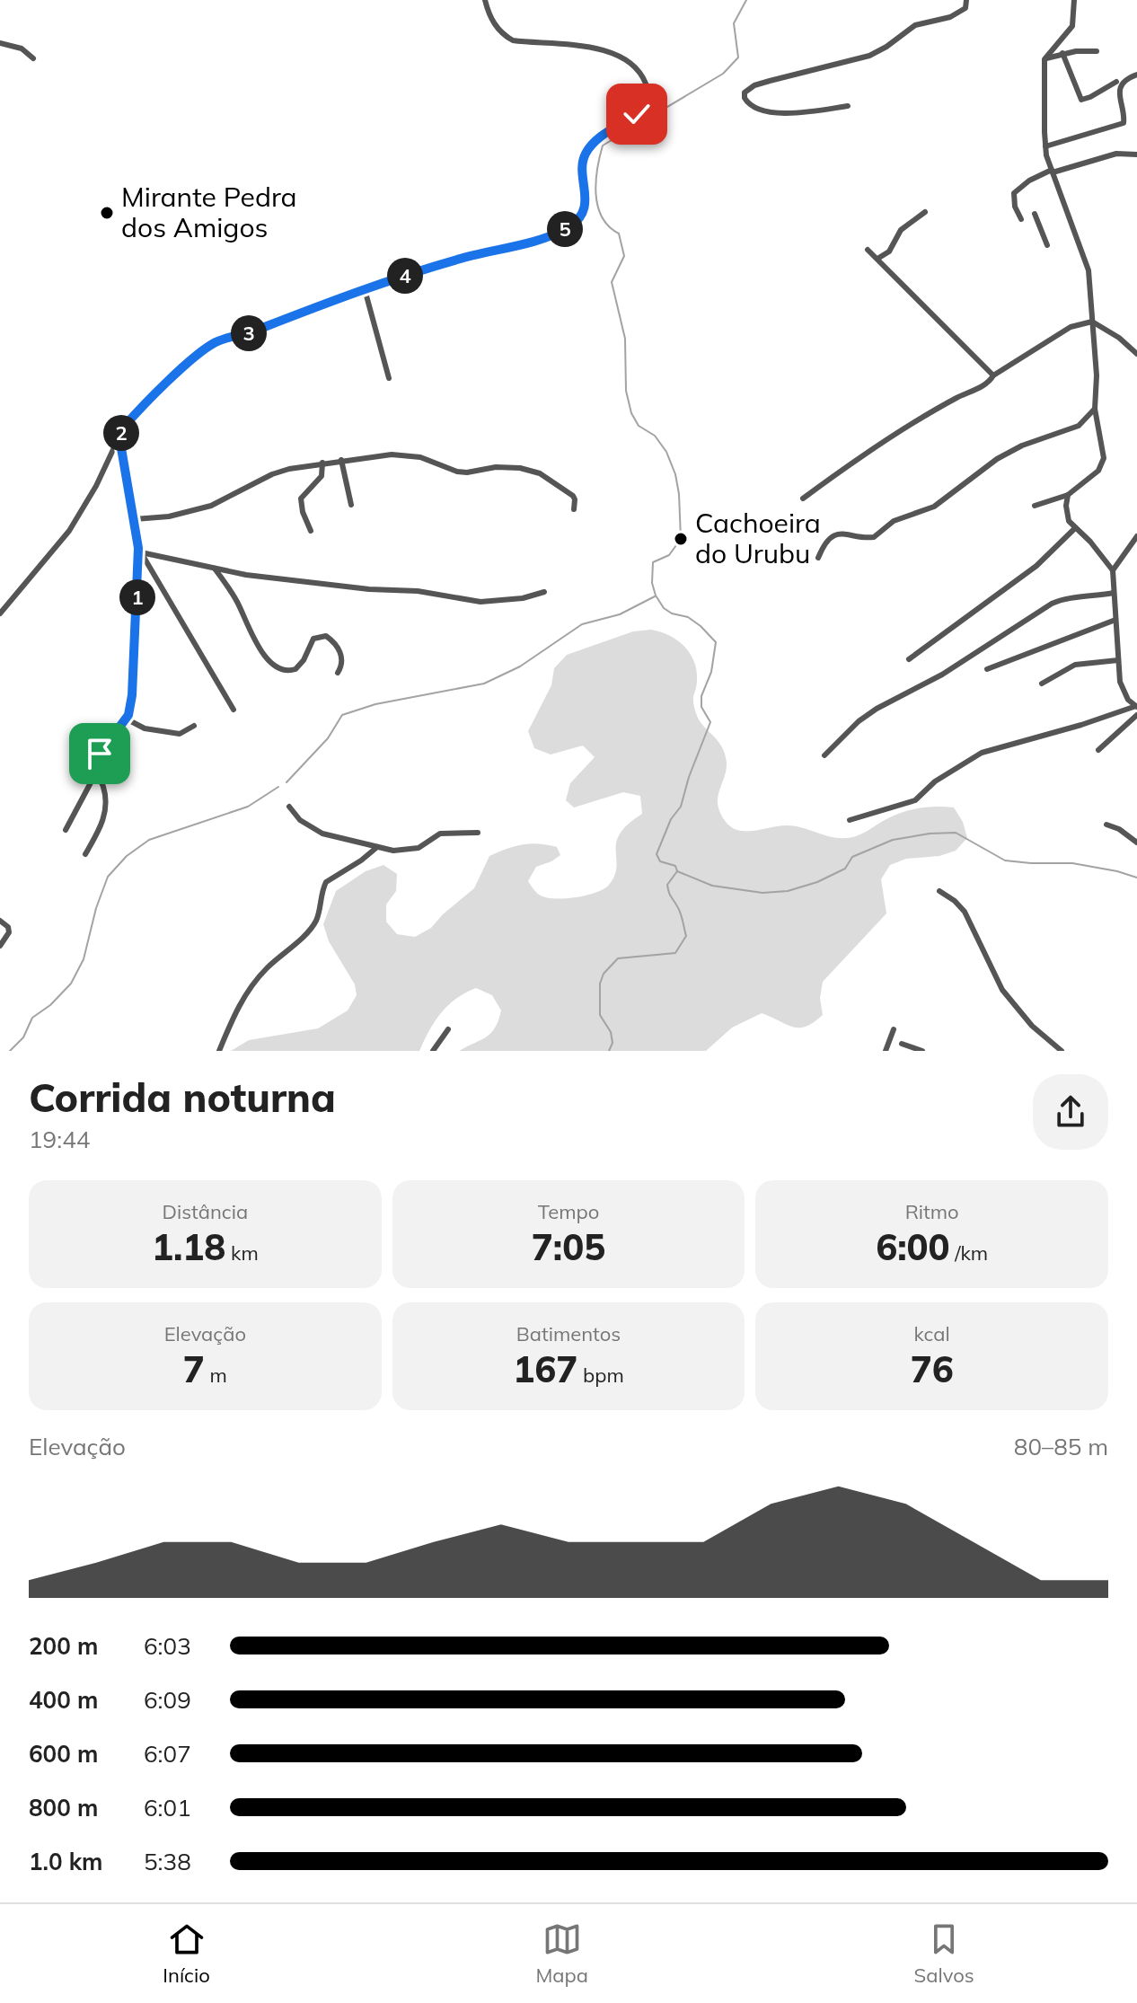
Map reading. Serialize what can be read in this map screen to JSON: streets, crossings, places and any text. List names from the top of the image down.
{
  "places": ["Mirante Pedra dos Amigos", "Cachoeira do Urubu"],
  "page": {
    "pins": [
      "5",
      "4",
      "3",
      "2",
      "1"
    ],
    "heading": ["Corrida noturna", "19:44"],
    "stats": [
      ["Distância", "1.18 km"],
      ["Tempo", "7:05"],
      ["Ritmo", "6:00 /km"],
      ["Elevação", "7 m"],
      ["Batimentos", "167 bpm"],
      ["kcal", "76"]
    ],
    "chart": ["Elevação", "80–85 m"],
    "list": [
      {
        "name": "200 m",
        "note": "6:03"
      },
      {
        "name": "400 m",
        "note": "6:09"
      },
      {
        "name": "600 m",
        "note": "6:07"
      },
      {
        "name": "800 m",
        "note": "6:01"
      },
      {
        "name": "1.0 km",
        "note": "5:38"
      }
    ],
    "tabs": ["Início", "Mapa", "Salvos"]
  }
}
